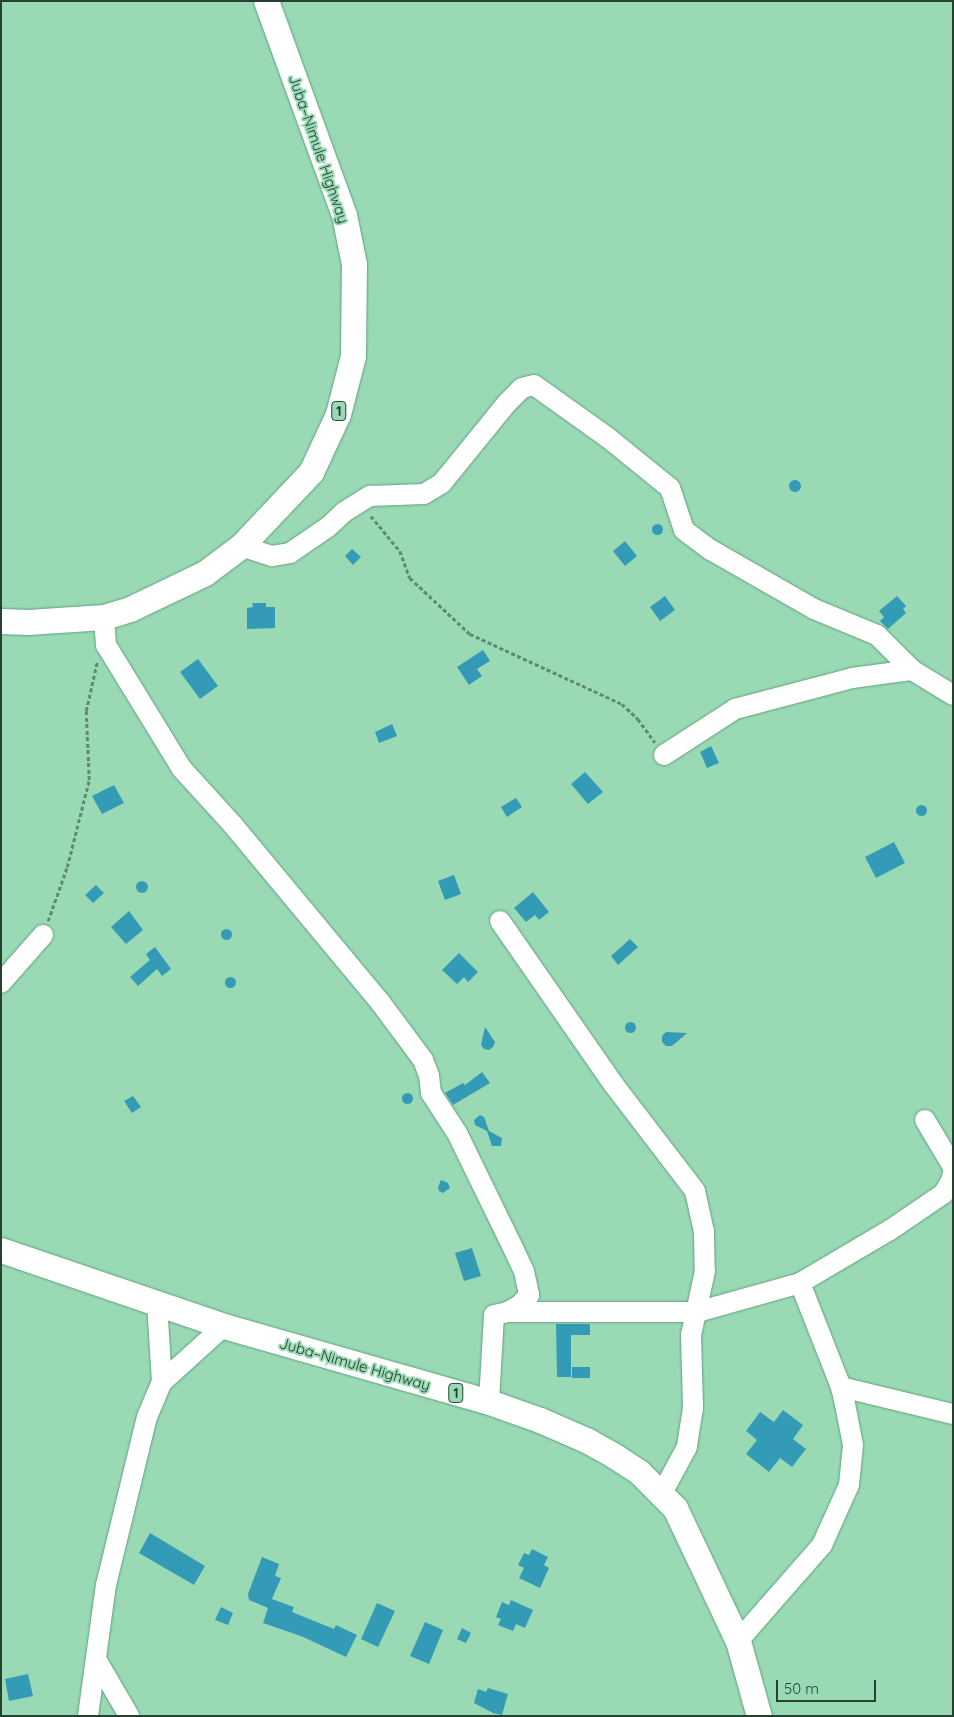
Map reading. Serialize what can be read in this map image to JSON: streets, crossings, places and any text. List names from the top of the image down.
{
  "streets": {
    "main road": ["Juba–Nimule Highway", "1"]
  },
  "scale_bar": "50 m"
}
